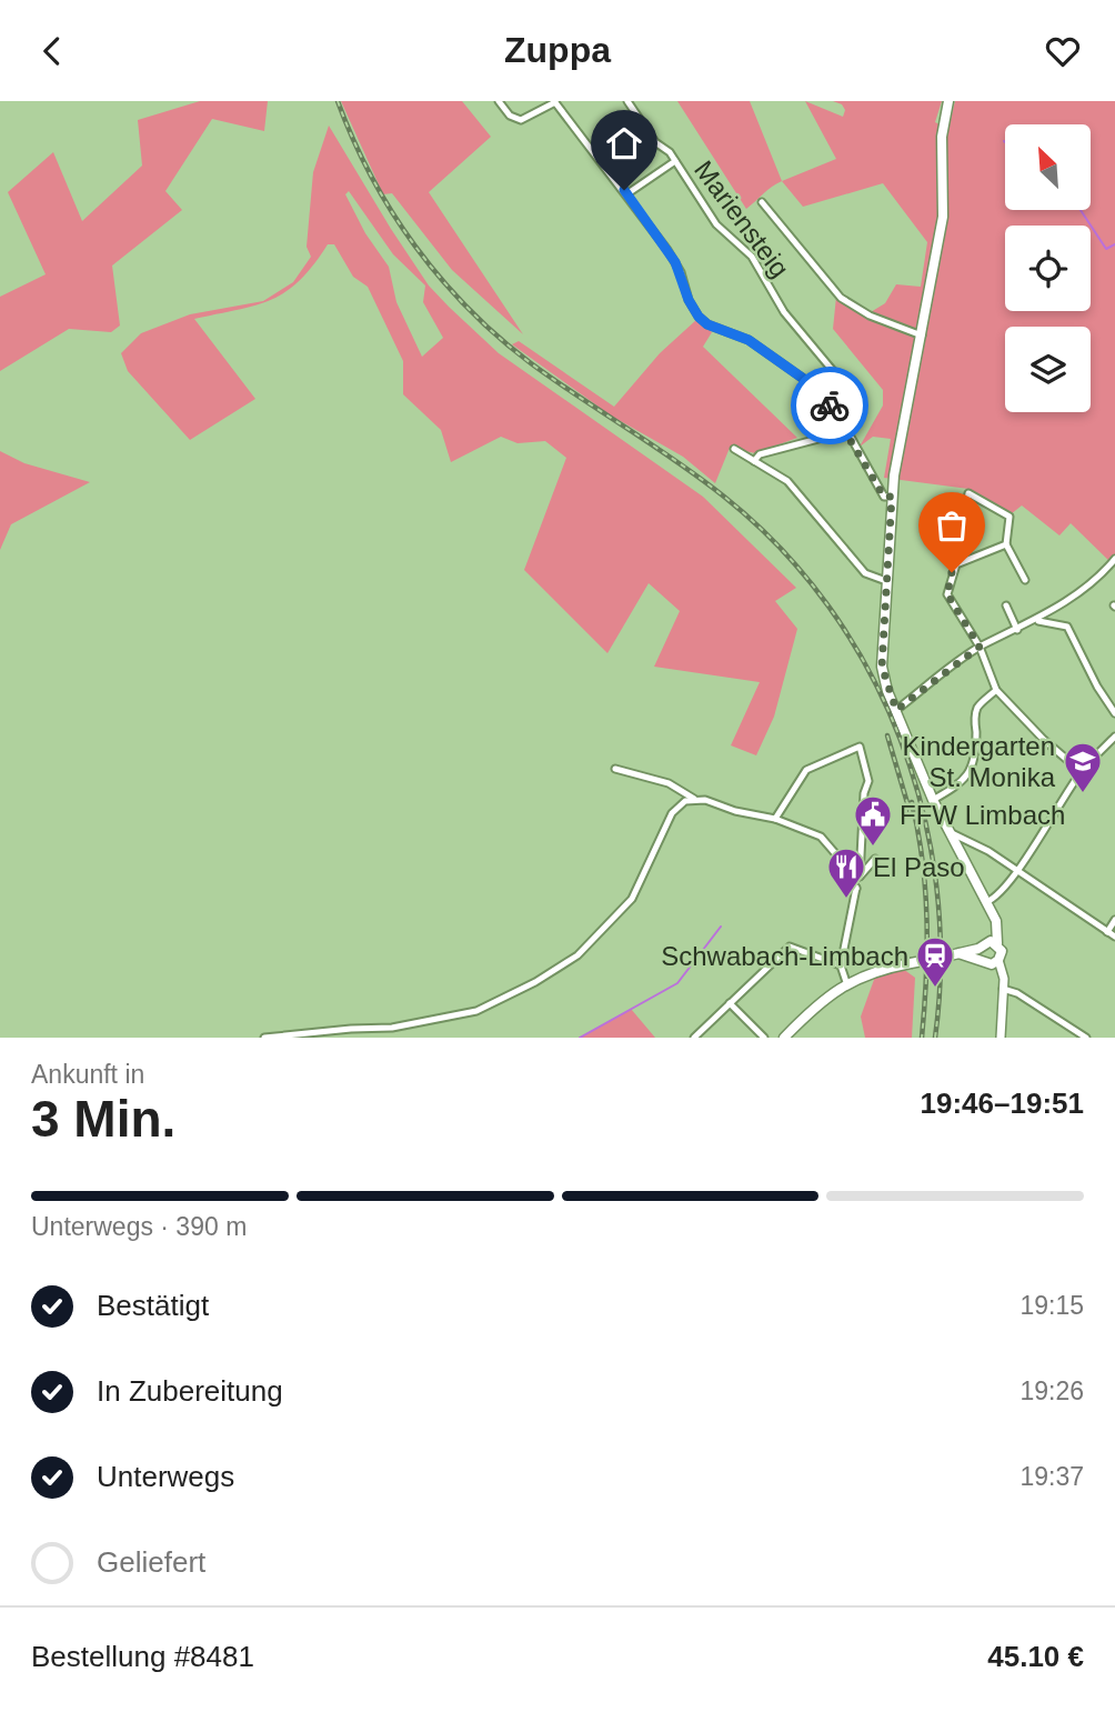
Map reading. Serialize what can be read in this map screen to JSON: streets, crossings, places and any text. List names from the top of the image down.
{
  "streets": {
    "street": ["Mariensteig"]
  },
  "places": {
    "school or university": ["Kindergarten St. Monika"],
    "public building": ["FFW Limbach"],
    "restaurant": ["El Paso"],
    "station": ["Schwabach-Limbach"]
  },
  "north": "top left",
  "page": {
    "header": "Zuppa",
    "heading": ["3 Min.", "Ankunft in", "19:46–19:51"],
    "panel": ["Bestellung #8481", "45.10 €"],
    "bar": "Unterwegs · 390 m",
    "list": [
      ["Bestätigt", "19:15"],
      ["In Zubereitung", "19:26"],
      ["Unterwegs", "19:37"],
      "Geliefert"
    ]
  }
}
